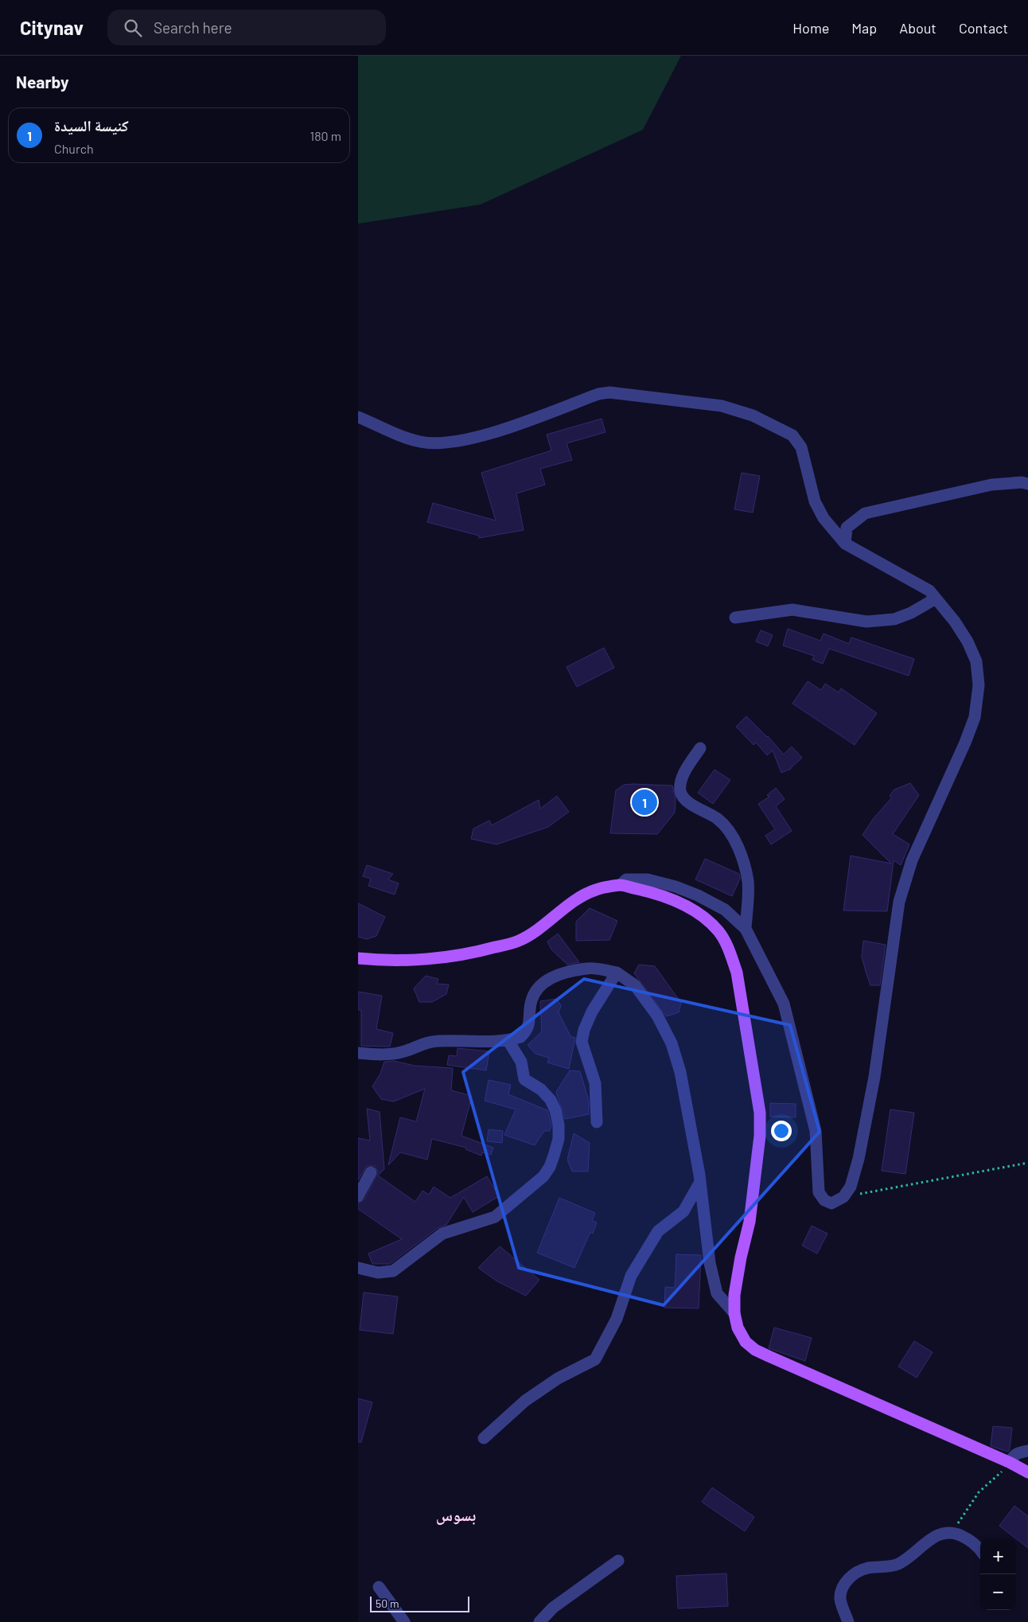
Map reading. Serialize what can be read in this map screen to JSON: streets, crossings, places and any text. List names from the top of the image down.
{
  "districts": ["بسوس"],
  "scale_bar": "50 m",
  "page": {
    "header": "Citynav",
    "search": "Search here",
    "nav": [
      "Home",
      "Map",
      "About",
      "Contact"
    ],
    "heading": "Nearby",
    "list": [
      {
        "mark": "1",
        "name": "كنيسة السيدة",
        "note": "Church",
        "value": "180 m"
      }
    ],
    "pins": "1",
    "map_buttons": ["+", "−"],
    "scale": "50 m"
  }
}
